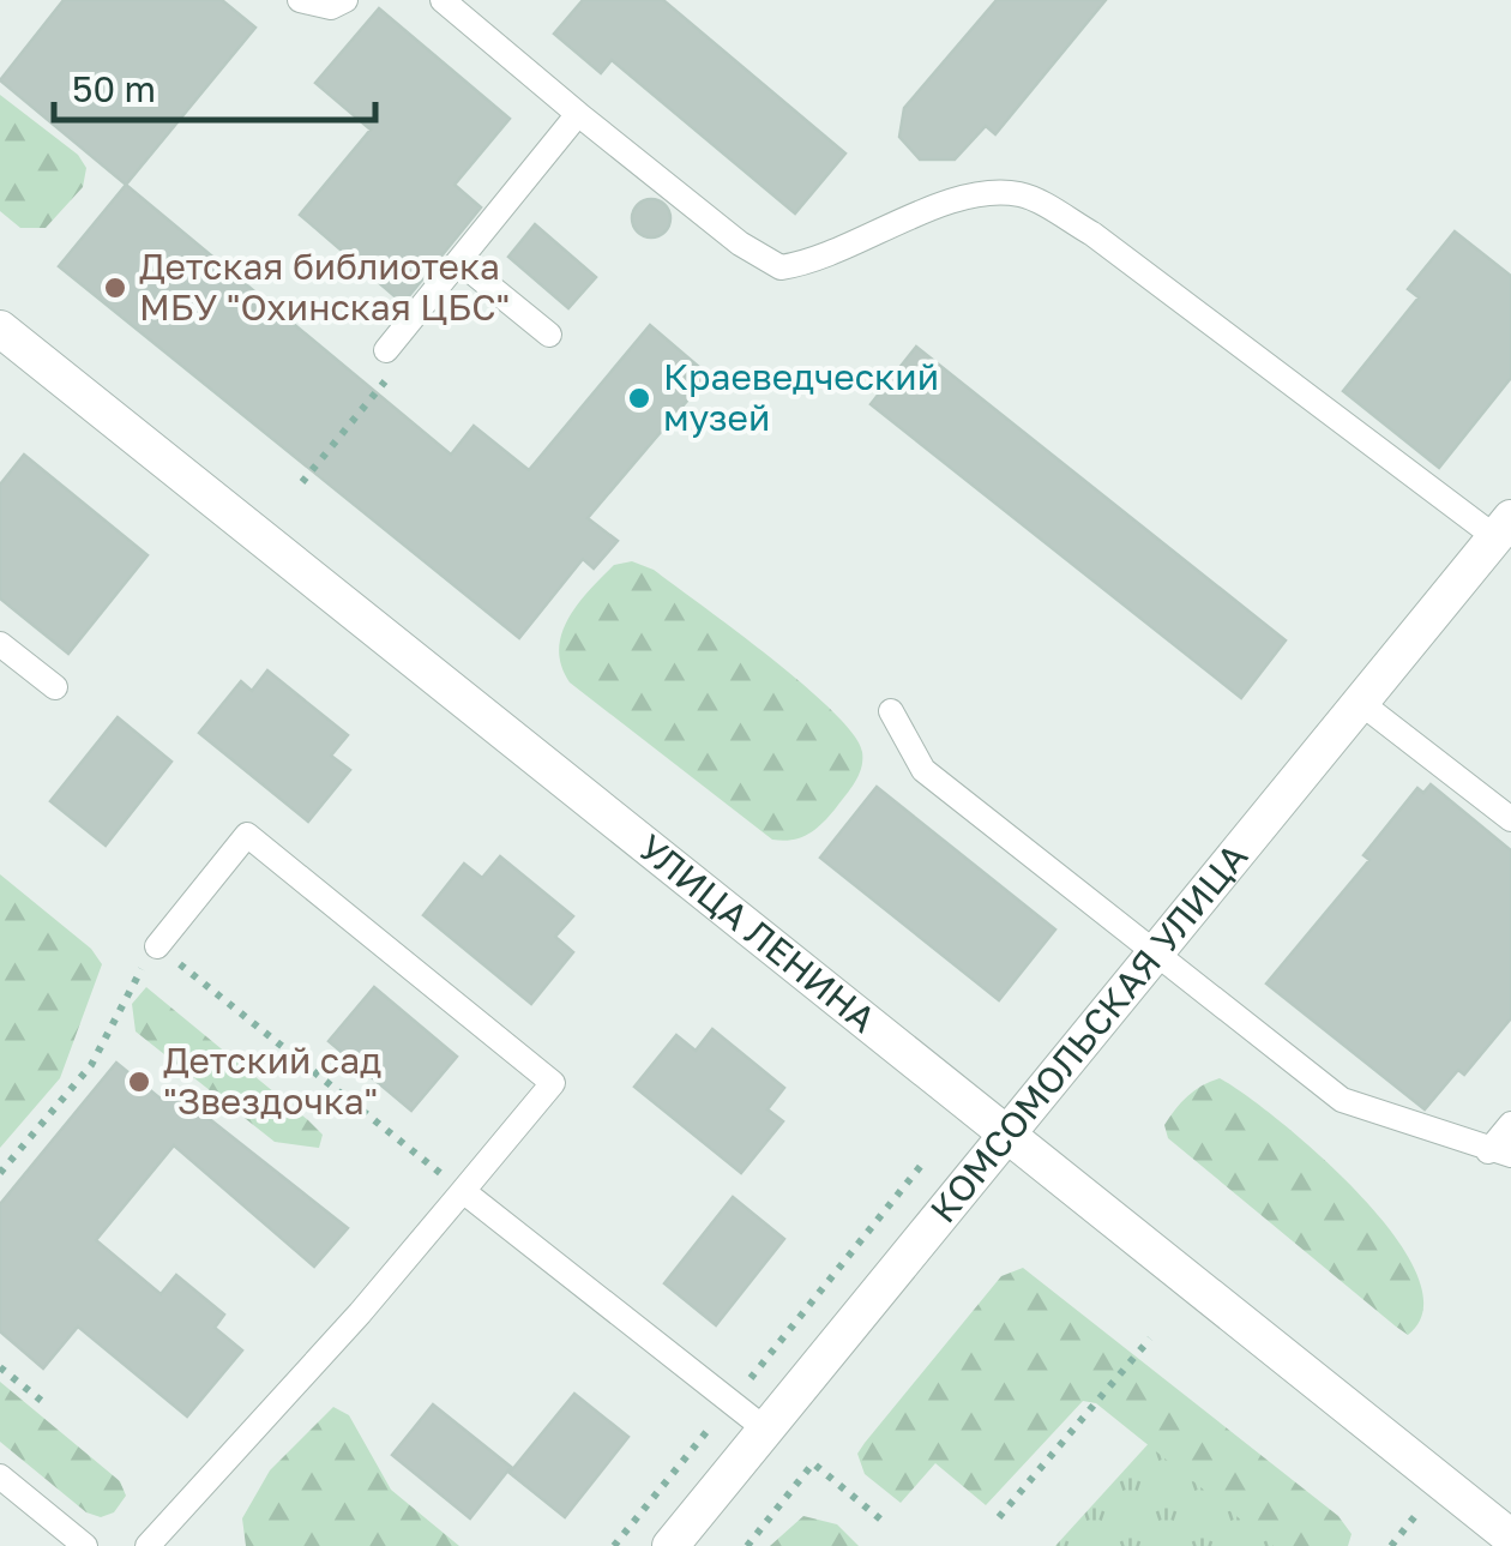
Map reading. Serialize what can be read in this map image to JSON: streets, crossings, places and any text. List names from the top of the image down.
{
  "streets": {
    "street": ["УЛИЦА ЛЕНИНА", "КОМСОМОЛЬСКАЯ УЛИЦА"]
  },
  "crossings": [
    ["УЛИЦА ЛЕНИНА", "КОМСОМОЛЬСКАЯ УЛИЦА"]
  ],
  "places": ["Детская библиотека МБУ \"Охинская ЦБС\"", "Краеведческий музей", "Детский сад \"Звездочка\""],
  "scale_bar": "50 m"
}
